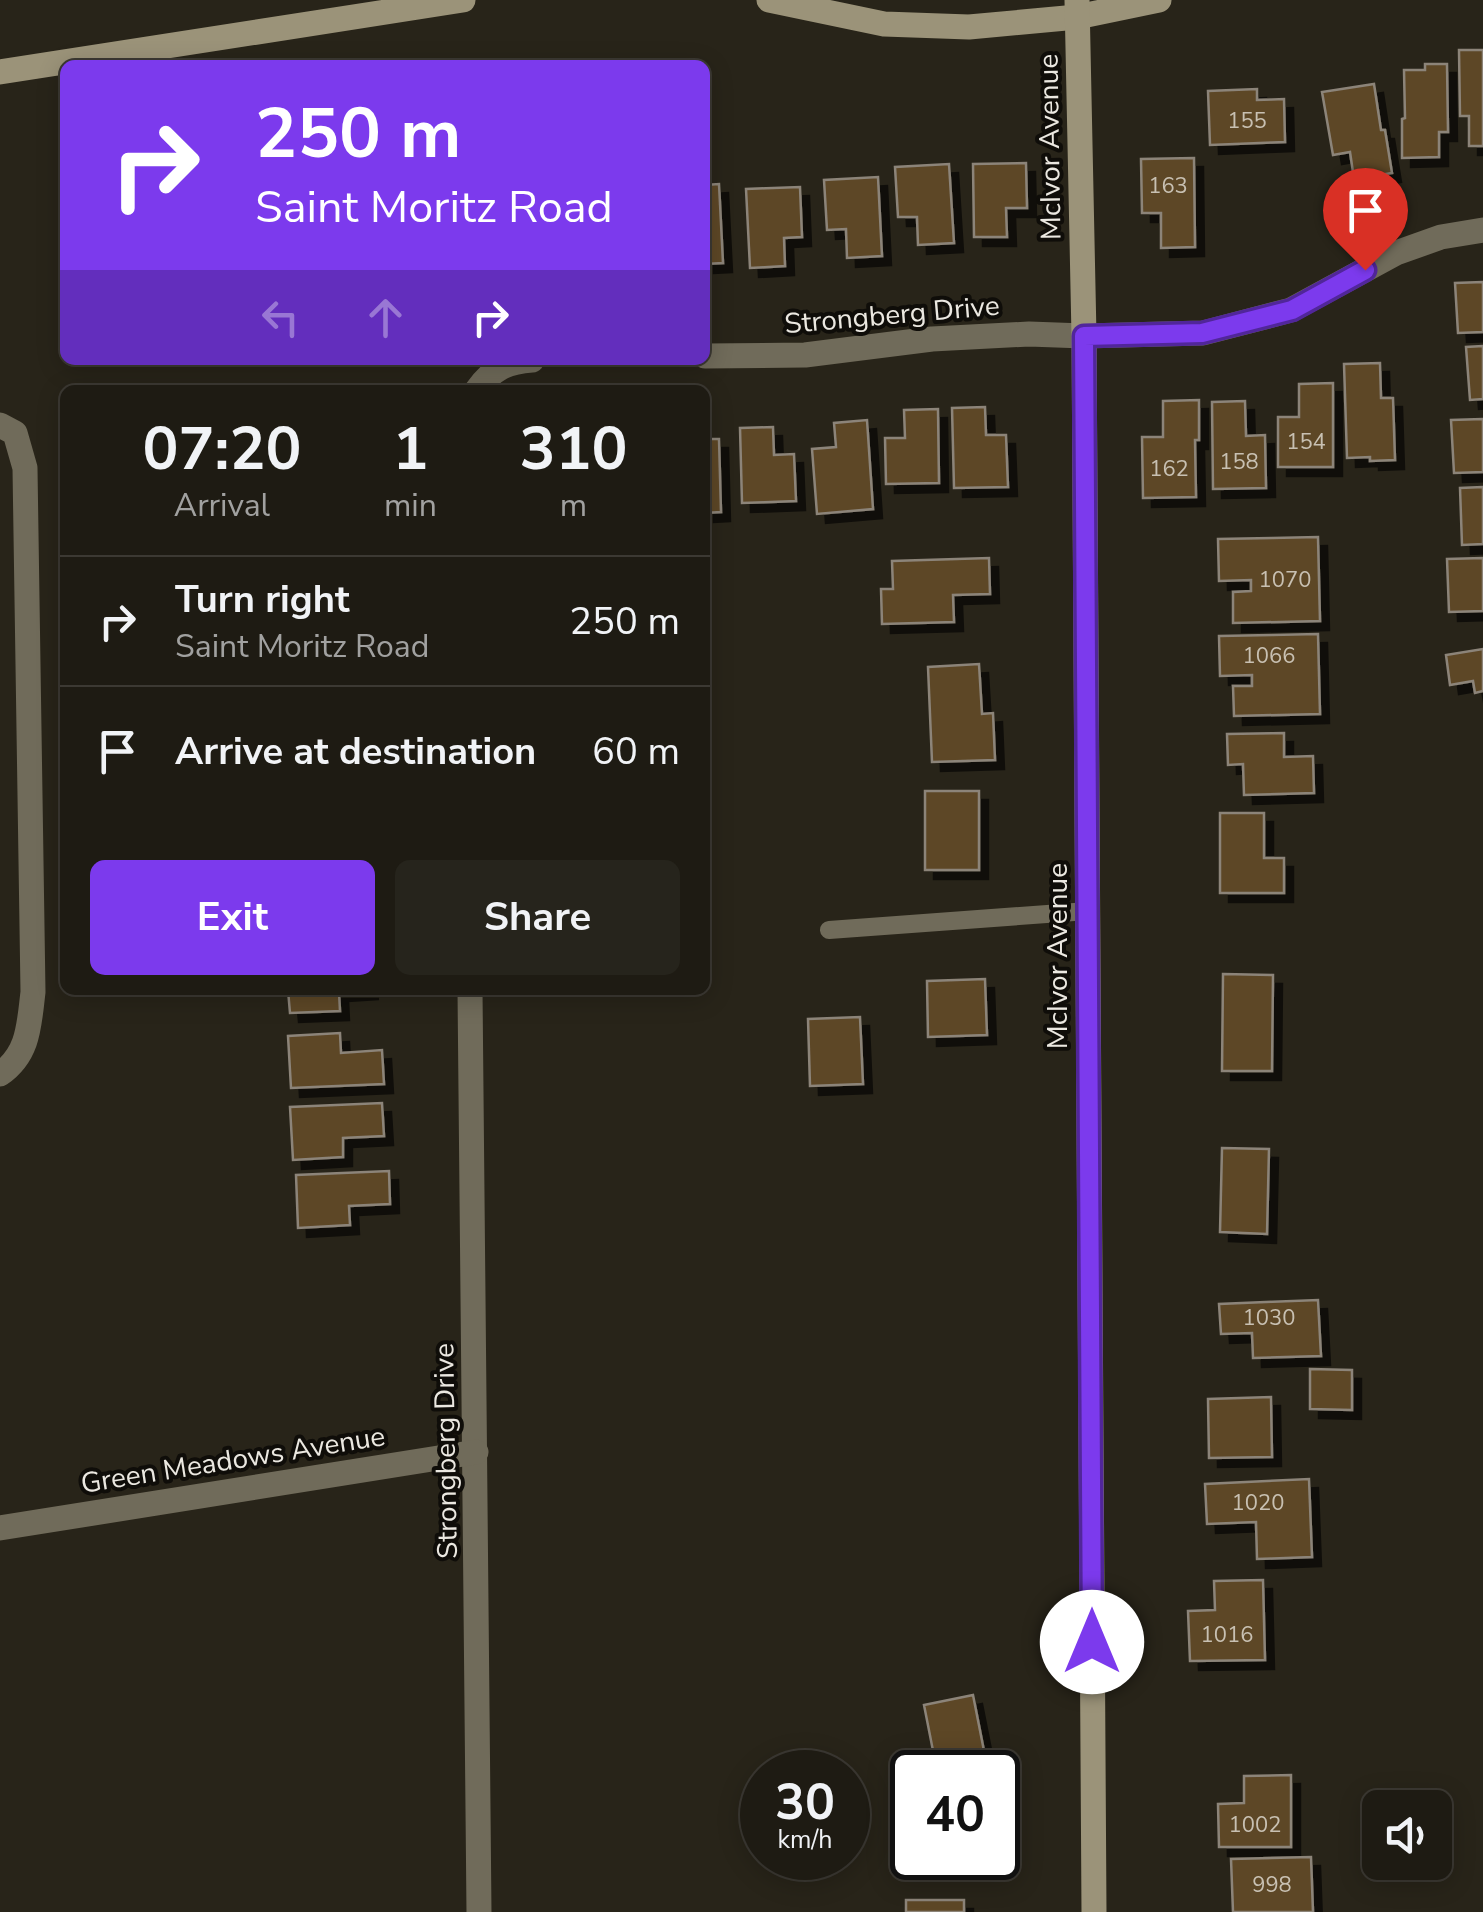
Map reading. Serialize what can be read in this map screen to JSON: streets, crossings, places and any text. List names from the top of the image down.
{
  "streets": {
    "street": ["McIvor Avenue", "Strongberg Drive", "Green Meadows Avenue"]
  },
  "crossings": [
    ["McIvor Avenue", "Strongberg Drive"],
    ["Strongberg Drive", "Green Meadows Avenue"]
  ],
  "house_numbers": [
    "155",
    "163",
    "154",
    "158",
    "162",
    "1070",
    "1066",
    "1030",
    "1020",
    "1016",
    "1002",
    "998"
  ],
  "page": {
    "turn": ["250 m", "Saint Moritz Road"],
    "eta": [
      "07:20",
      "Arrival",
      "1",
      "min",
      "310",
      "m"
    ],
    "list": [
      {
        "name": "Turn right",
        "note": "Saint Moritz Road",
        "value": "250 m"
      },
      {
        "name": "Arrive at destination",
        "value": "60 m"
      }
    ],
    "buttons": ["Exit", "Share"],
    "speed": "30 km/h",
    "limit": "40"
  }
}
